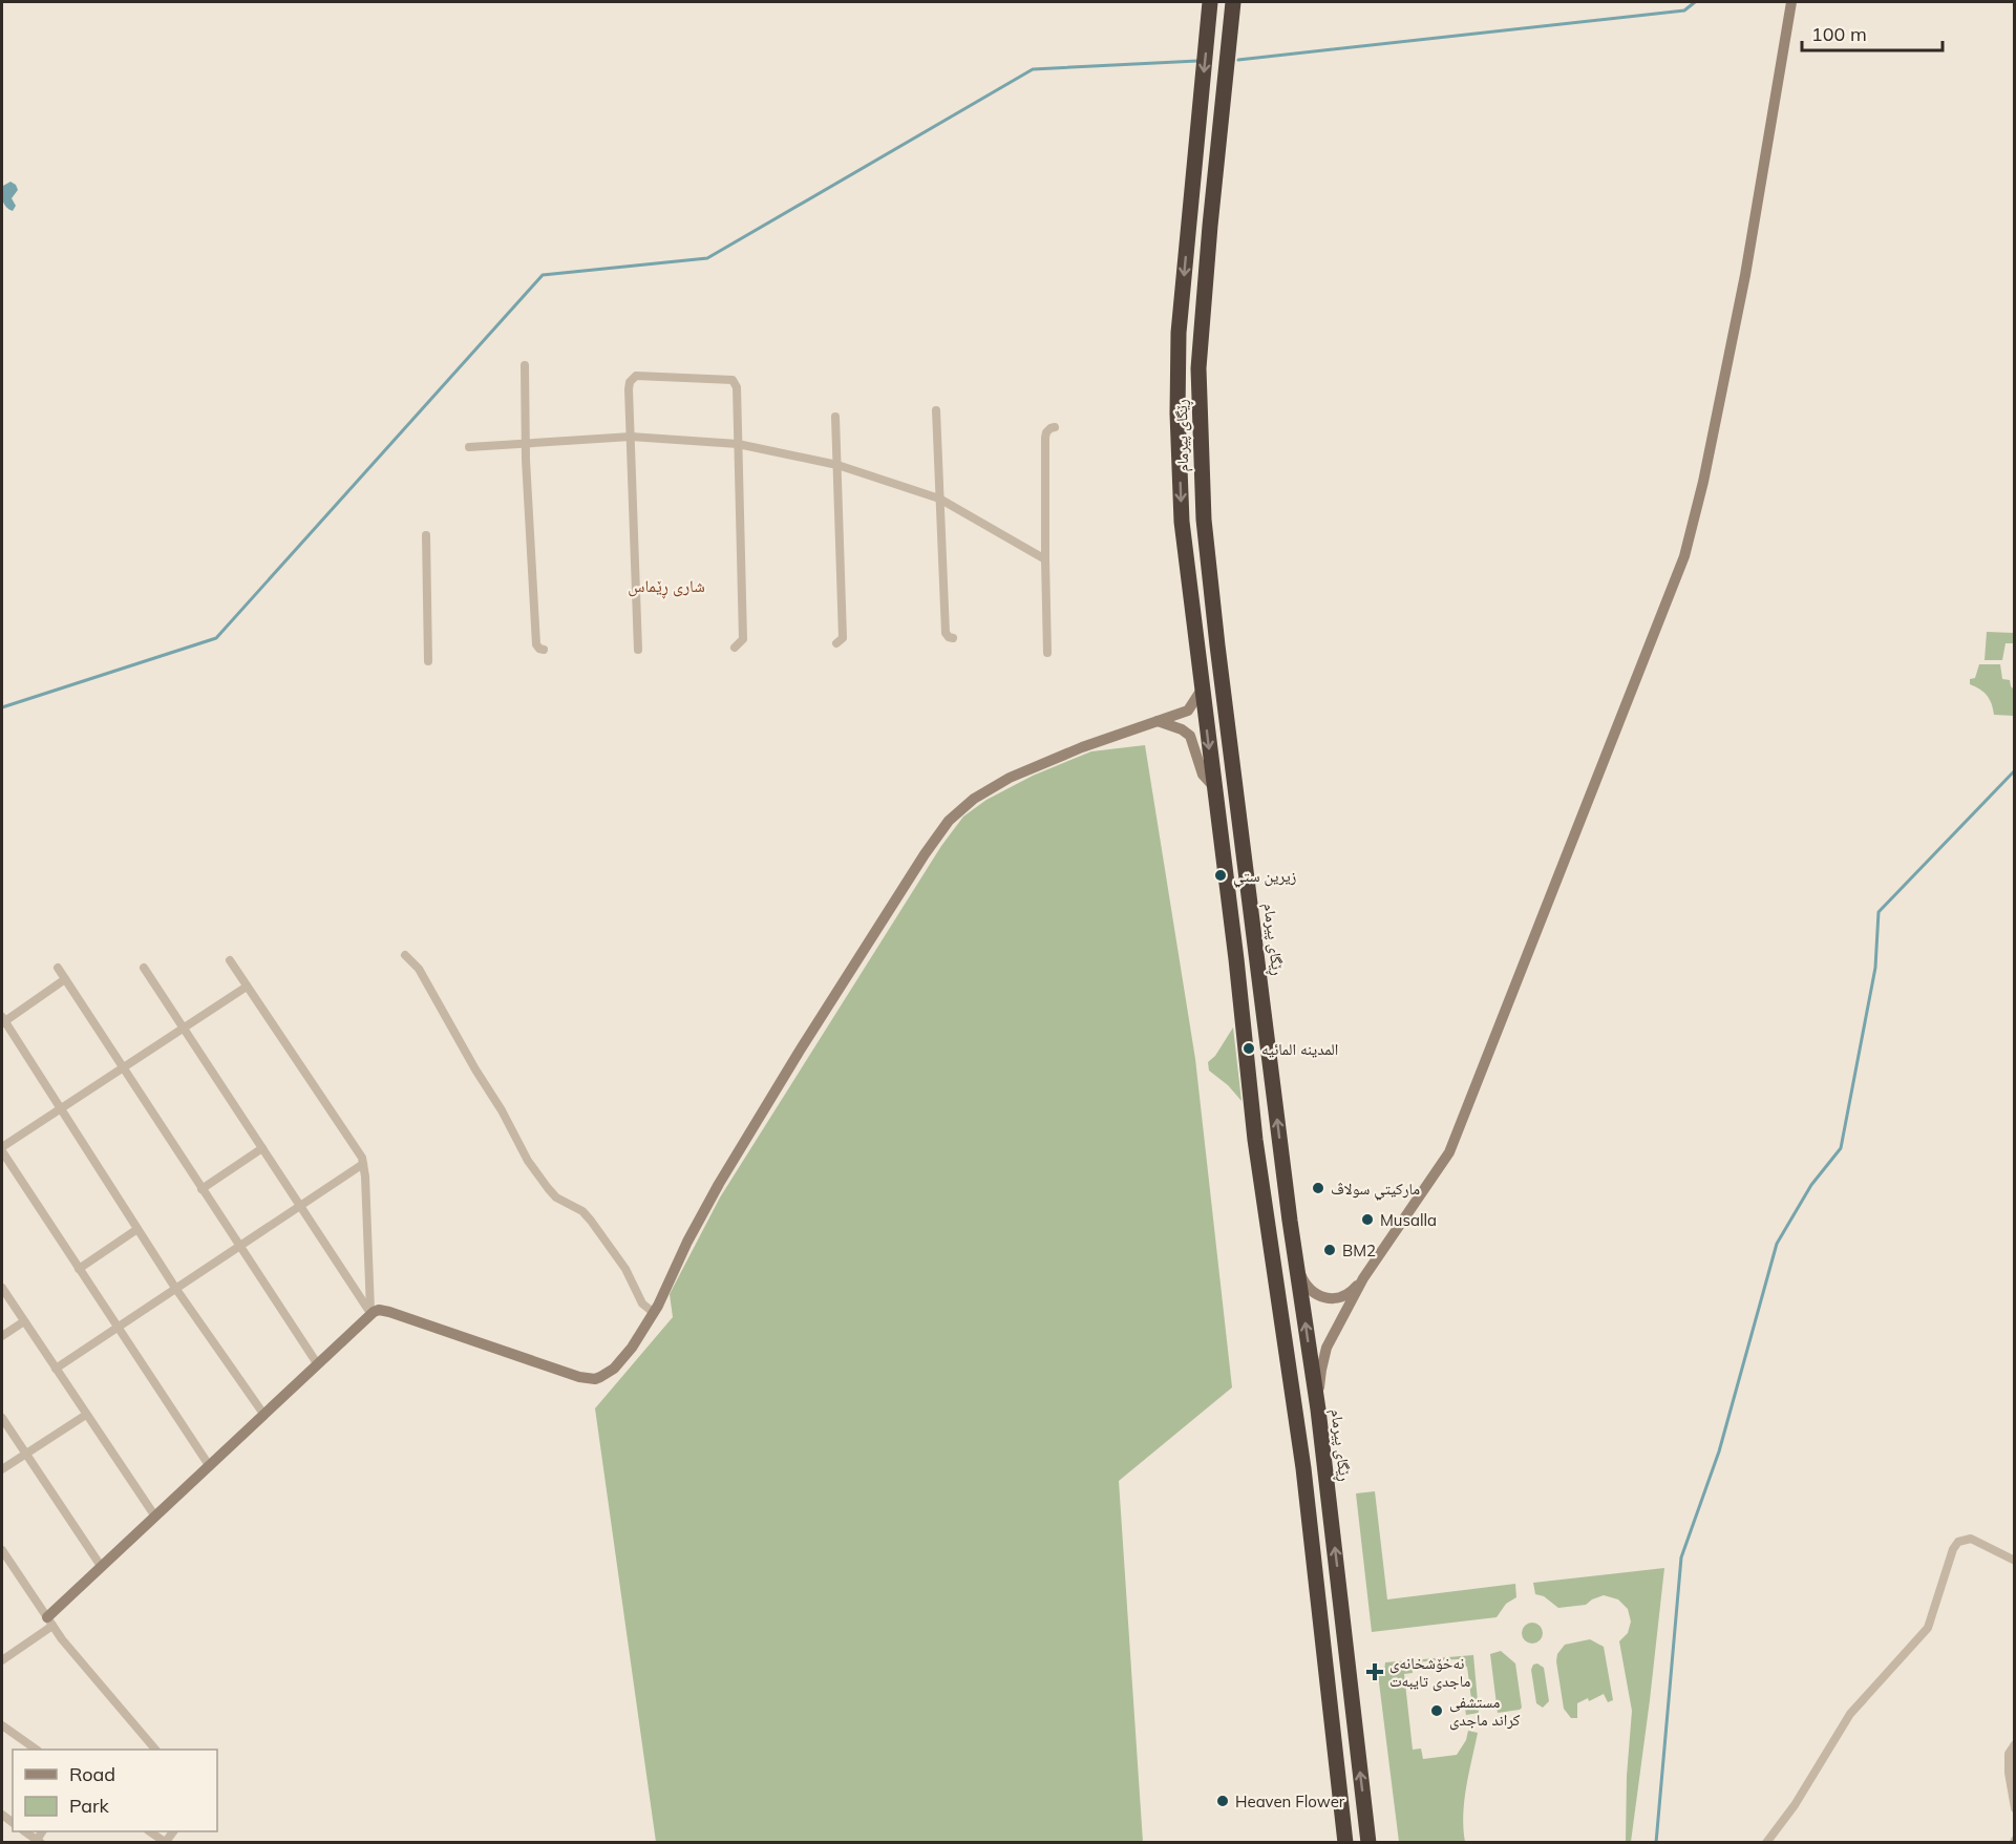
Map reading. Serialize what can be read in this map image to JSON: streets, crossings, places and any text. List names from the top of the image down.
{
  "streets": {
    "highway": ["ڕێگای پیرمام"]
  },
  "districts": ["شاری ڕێماس"],
  "places": {
    "other": [
      "زيرين ستي",
      "المدينه المائيه",
      "ماركيتي سولاڤ",
      "Musalla",
      "BM2",
      "مستشفی کراند ماجدی",
      "Heaven Flower"
    ],
    "health": ["نەخۆشخانەی ماجدی تایبەت"]
  },
  "legend": ["Road", "Park"],
  "scale_bar": "100 m"
}
